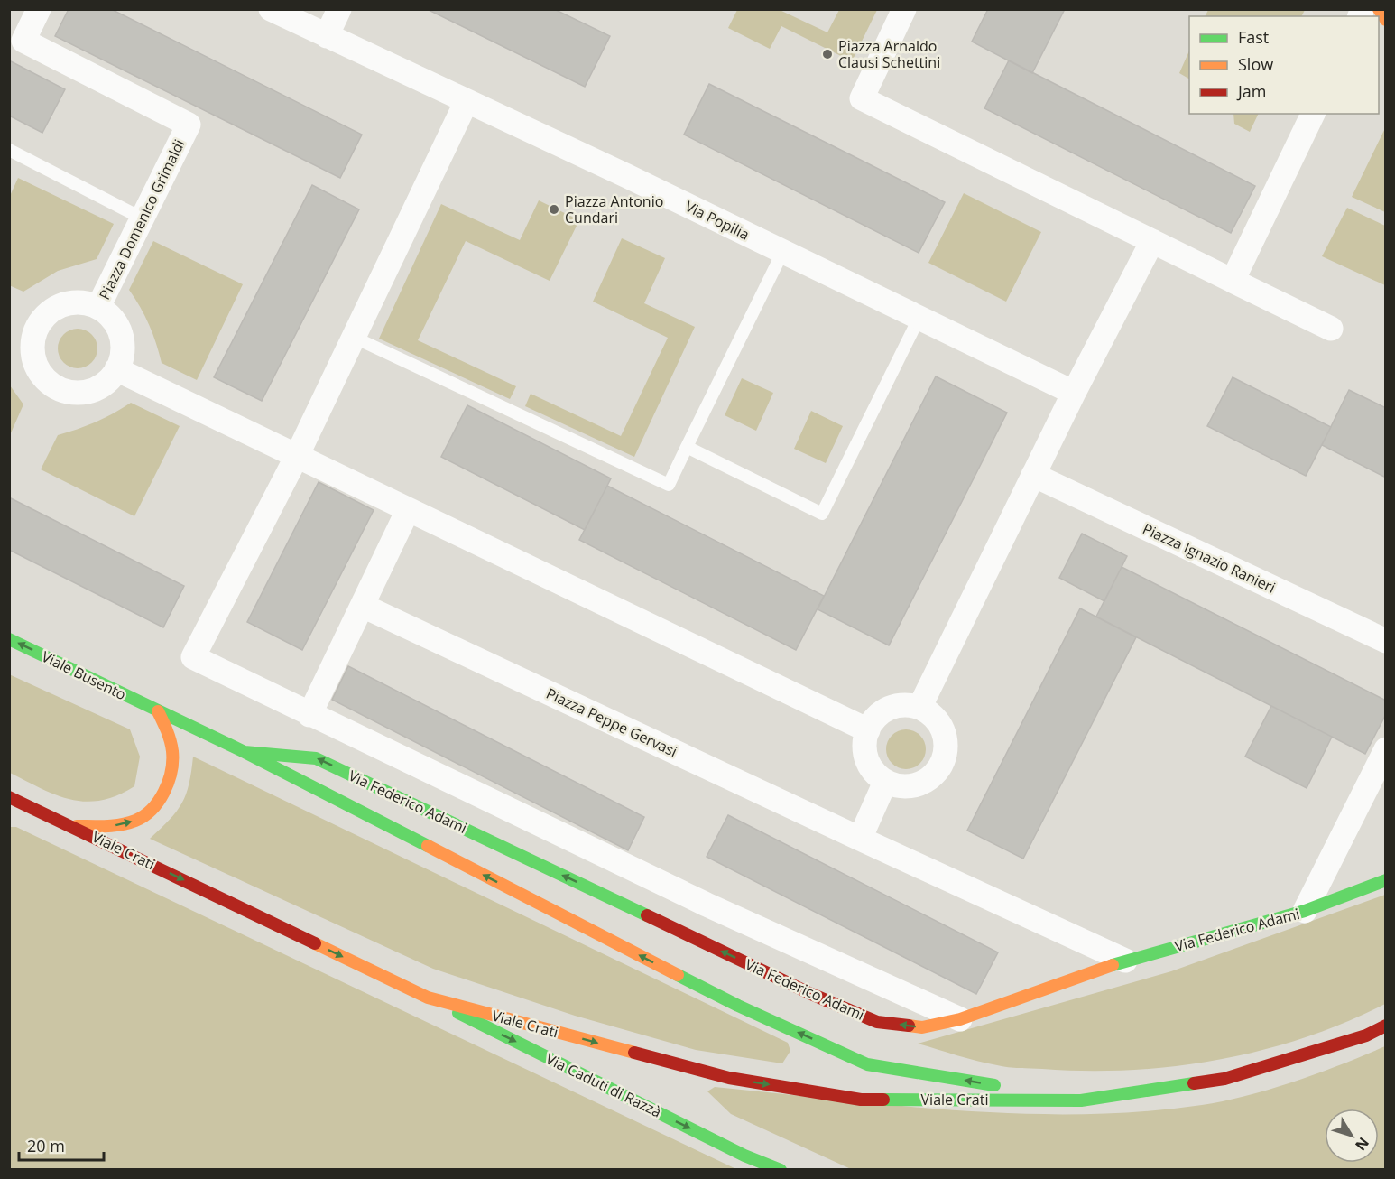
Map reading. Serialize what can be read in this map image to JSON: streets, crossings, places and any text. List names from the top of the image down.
{
  "streets": {
    "main road": [
      "Viale Busento",
      "Via Federico Adami",
      "Viale Crati",
      "Via Caduti di Razzà"
    ],
    "street": [
      "Piazza Domenico Grimaldi",
      "Via Popilia",
      "Piazza Ignazio Ranieri",
      "Piazza Peppe Gervasi"
    ]
  },
  "crossings": [
    ["Viale Busento", "Via Federico Adami"],
    ["Piazza Peppe Gervasi", "Via Federico Adami"],
    ["Via Federico Adami", "Viale Crati"],
    ["Viale Crati", "Via Caduti di Razzà"]
  ],
  "one_way": [
    "Viale Busento",
    "Via Federico Adami",
    "Viale Crati",
    "Via Caduti di Razzà"
  ],
  "places": ["Piazza Arnaldo Clausi Schettini", "Piazza Antonio Cundari"],
  "legend": ["Fast", "Slow", "Jam"],
  "scale_bar": "20 m",
  "north": "bottom right"
}
